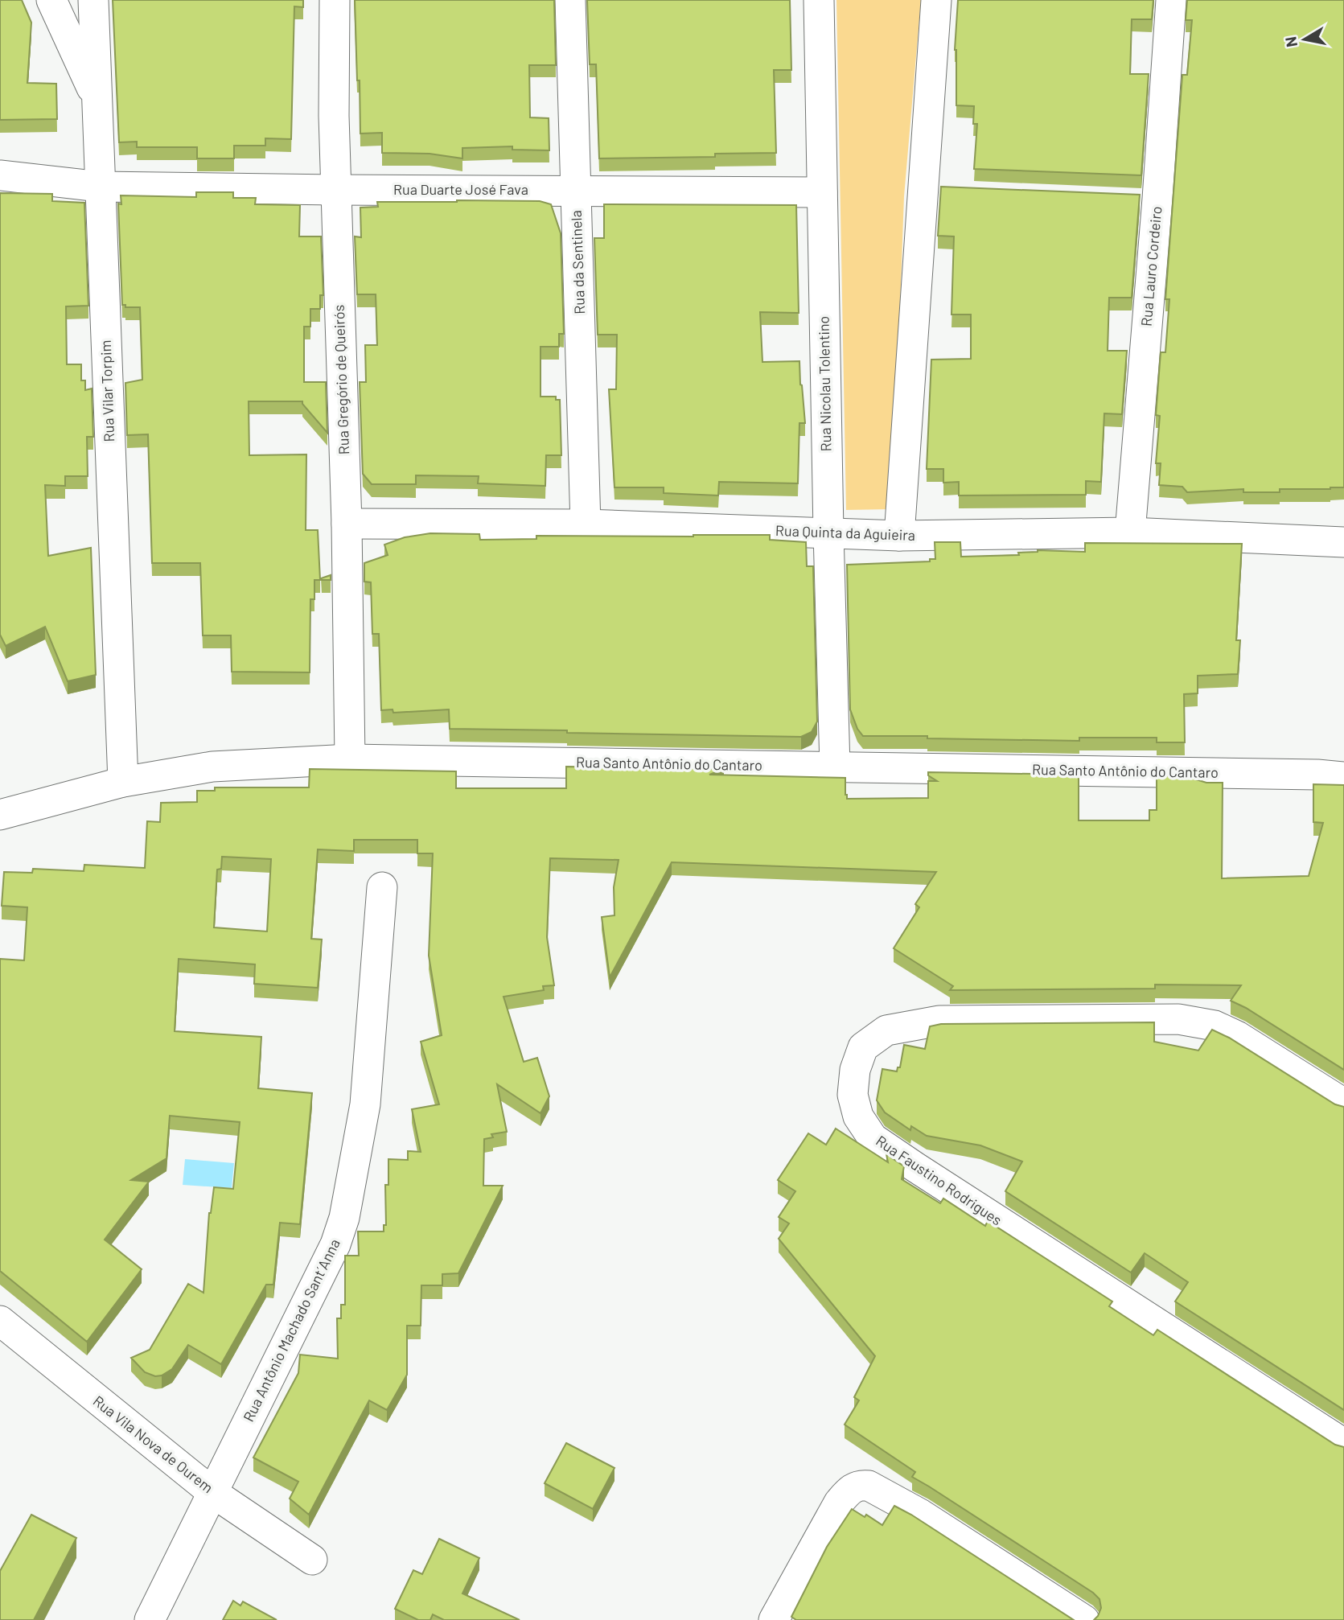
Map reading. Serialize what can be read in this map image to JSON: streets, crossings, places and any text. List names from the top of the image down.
{
  "streets": {
    "street": [
      "Rua Duarte José Fava",
      "Rua da Sentinela",
      "Rua Lauro Cordeiro",
      "Rua Gregório de Queirós",
      "Rua Nicolau Tolentino",
      "Rua Vilar Torpim",
      "Rua Quinta da Aguieira",
      "Rua Santo Antônio do Cantaro",
      "Rua Faustino Rodrigues",
      "Rua Antônio Machado Sant´Anna",
      "Rua Vila Nova de Ourem"
    ]
  },
  "crossings": [
    ["Rua Duarte José Fava", "Rua da Sentinela"],
    ["Rua Duarte José Fava", "Rua Gregório de Queirós"],
    ["Rua Duarte José Fava", "Rua Nicolau Tolentino"],
    ["Rua Duarte José Fava", "Rua Vilar Torpim"],
    ["Rua da Sentinela", "Rua Quinta da Aguieira"],
    ["Rua Lauro Cordeiro", "Rua Quinta da Aguieira"],
    ["Rua Gregório de Queirós", "Rua Quinta da Aguieira"],
    ["Rua Gregório de Queirós", "Rua Santo Antônio do Cantaro"],
    ["Rua Nicolau Tolentino", "Rua Quinta da Aguieira"],
    ["Rua Nicolau Tolentino", "Rua Santo Antônio do Cantaro"],
    ["Rua Vilar Torpim", "Rua Santo Antônio do Cantaro"],
    ["Rua Antônio Machado Sant´Anna", "Rua Vila Nova de Ourem"]
  ],
  "north": "left"
}
